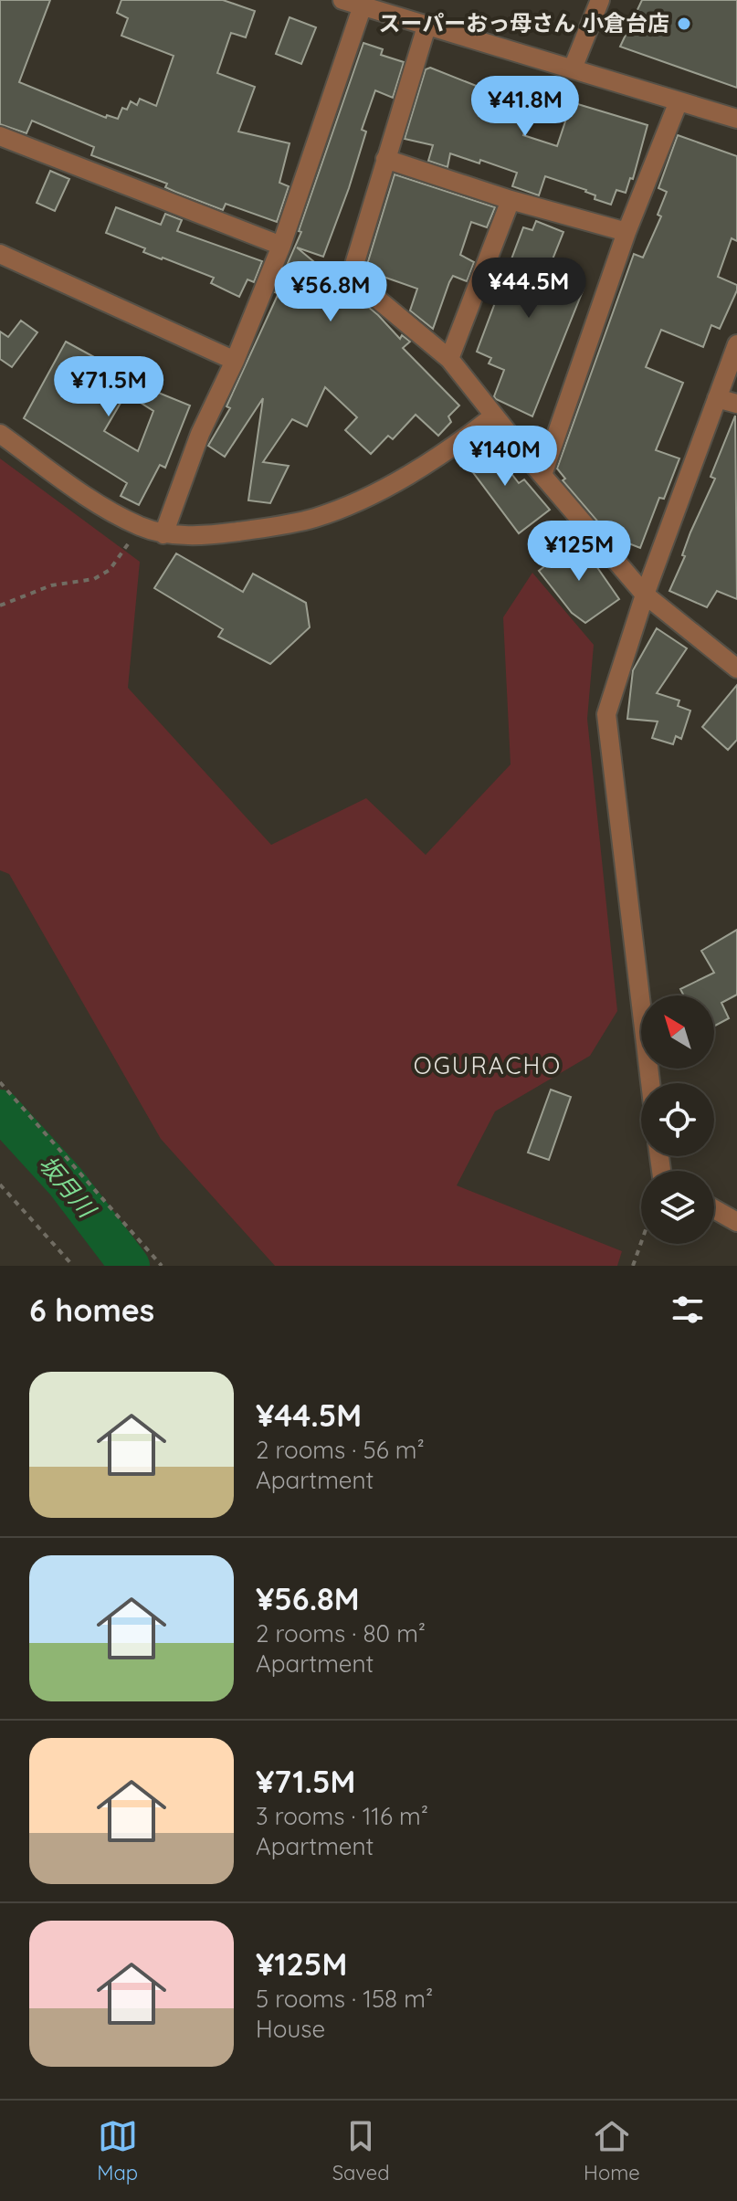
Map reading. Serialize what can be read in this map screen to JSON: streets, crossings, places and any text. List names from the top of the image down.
{
  "districts": ["OGURACHO"],
  "water": ["坂月川"],
  "places": ["スーパーおっ母さん 小倉台店"],
  "north": "top left",
  "page": {
    "price": [
      "¥41.8M",
      "¥44.5M",
      "¥56.8M",
      "¥71.5M",
      "¥140M",
      "¥125M"
    ],
    "heading": "6 homes",
    "list": [
      {
        "name": "¥44.5M",
        "note": "2 rooms · 56 m² · Apartment"
      },
      {
        "name": "¥56.8M",
        "note": "2 rooms · 80 m² · Apartment"
      },
      {
        "name": "¥71.5M",
        "note": "3 rooms · 116 m² · Apartment"
      },
      {
        "name": "¥125M",
        "note": "5 rooms · 158 m² · House"
      }
    ],
    "tabs": ["Map", "Saved", "Home"]
  }
}
